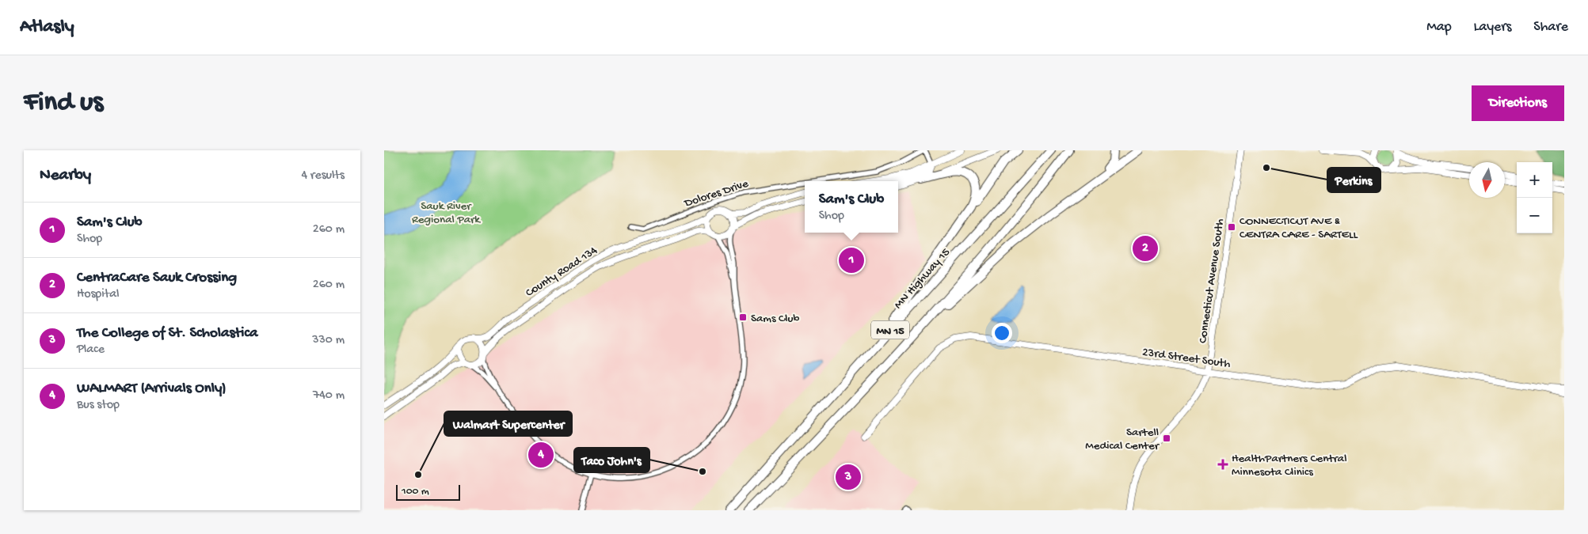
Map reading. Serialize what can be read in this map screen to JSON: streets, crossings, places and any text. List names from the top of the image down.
{
  "streets": {
    "highway": ["MN Highway 15", "MN 15"],
    "street": [
      "Dolores Drive",
      "County Road 134",
      "Connecticut Avenue South",
      "23rd Street South"
    ]
  },
  "crossings": [
    ["Connecticut Avenue South", "23rd Street South"]
  ],
  "parks": ["Sauk River Regional Park"],
  "places": {
    "other": ["Perkins", "Taco John's", "Walmart Supercenter"],
    "transit": ["CONNECTICUT AVE & CENTRA CARE - SARTELL", "Sams Club", "Sartell Medical Center"],
    "health": ["HealthPartners Central Minnesota Clinics"]
  },
  "scale_bar": "100 m",
  "north": "bottom",
  "page": {
    "header": "Atlasly",
    "nav": ["Map", "Layers", "Share"],
    "buttons": "Directions",
    "title": "Find us",
    "heading": ["Nearby", "4 results"],
    "map_buttons": ["+", "−"],
    "popup": ["Sam's Club", "Shop"],
    "list": [
      {
        "mark": "1",
        "name": "Sam's Club",
        "note": "Shop",
        "value": "260 m"
      },
      {
        "mark": "2",
        "name": "CentraCare Sauk Crossing",
        "note": "Hospital",
        "value": "260 m"
      },
      {
        "mark": "3",
        "name": "The College of St. Scholastica",
        "note": "Place",
        "value": "330 m"
      },
      {
        "mark": "4",
        "name": "WALMART (Arrivals Only)",
        "note": "Bus stop",
        "value": "740 m"
      }
    ],
    "pins": [
      "2",
      "1",
      "4",
      "3"
    ],
    "scale": "100 m"
  }
}
